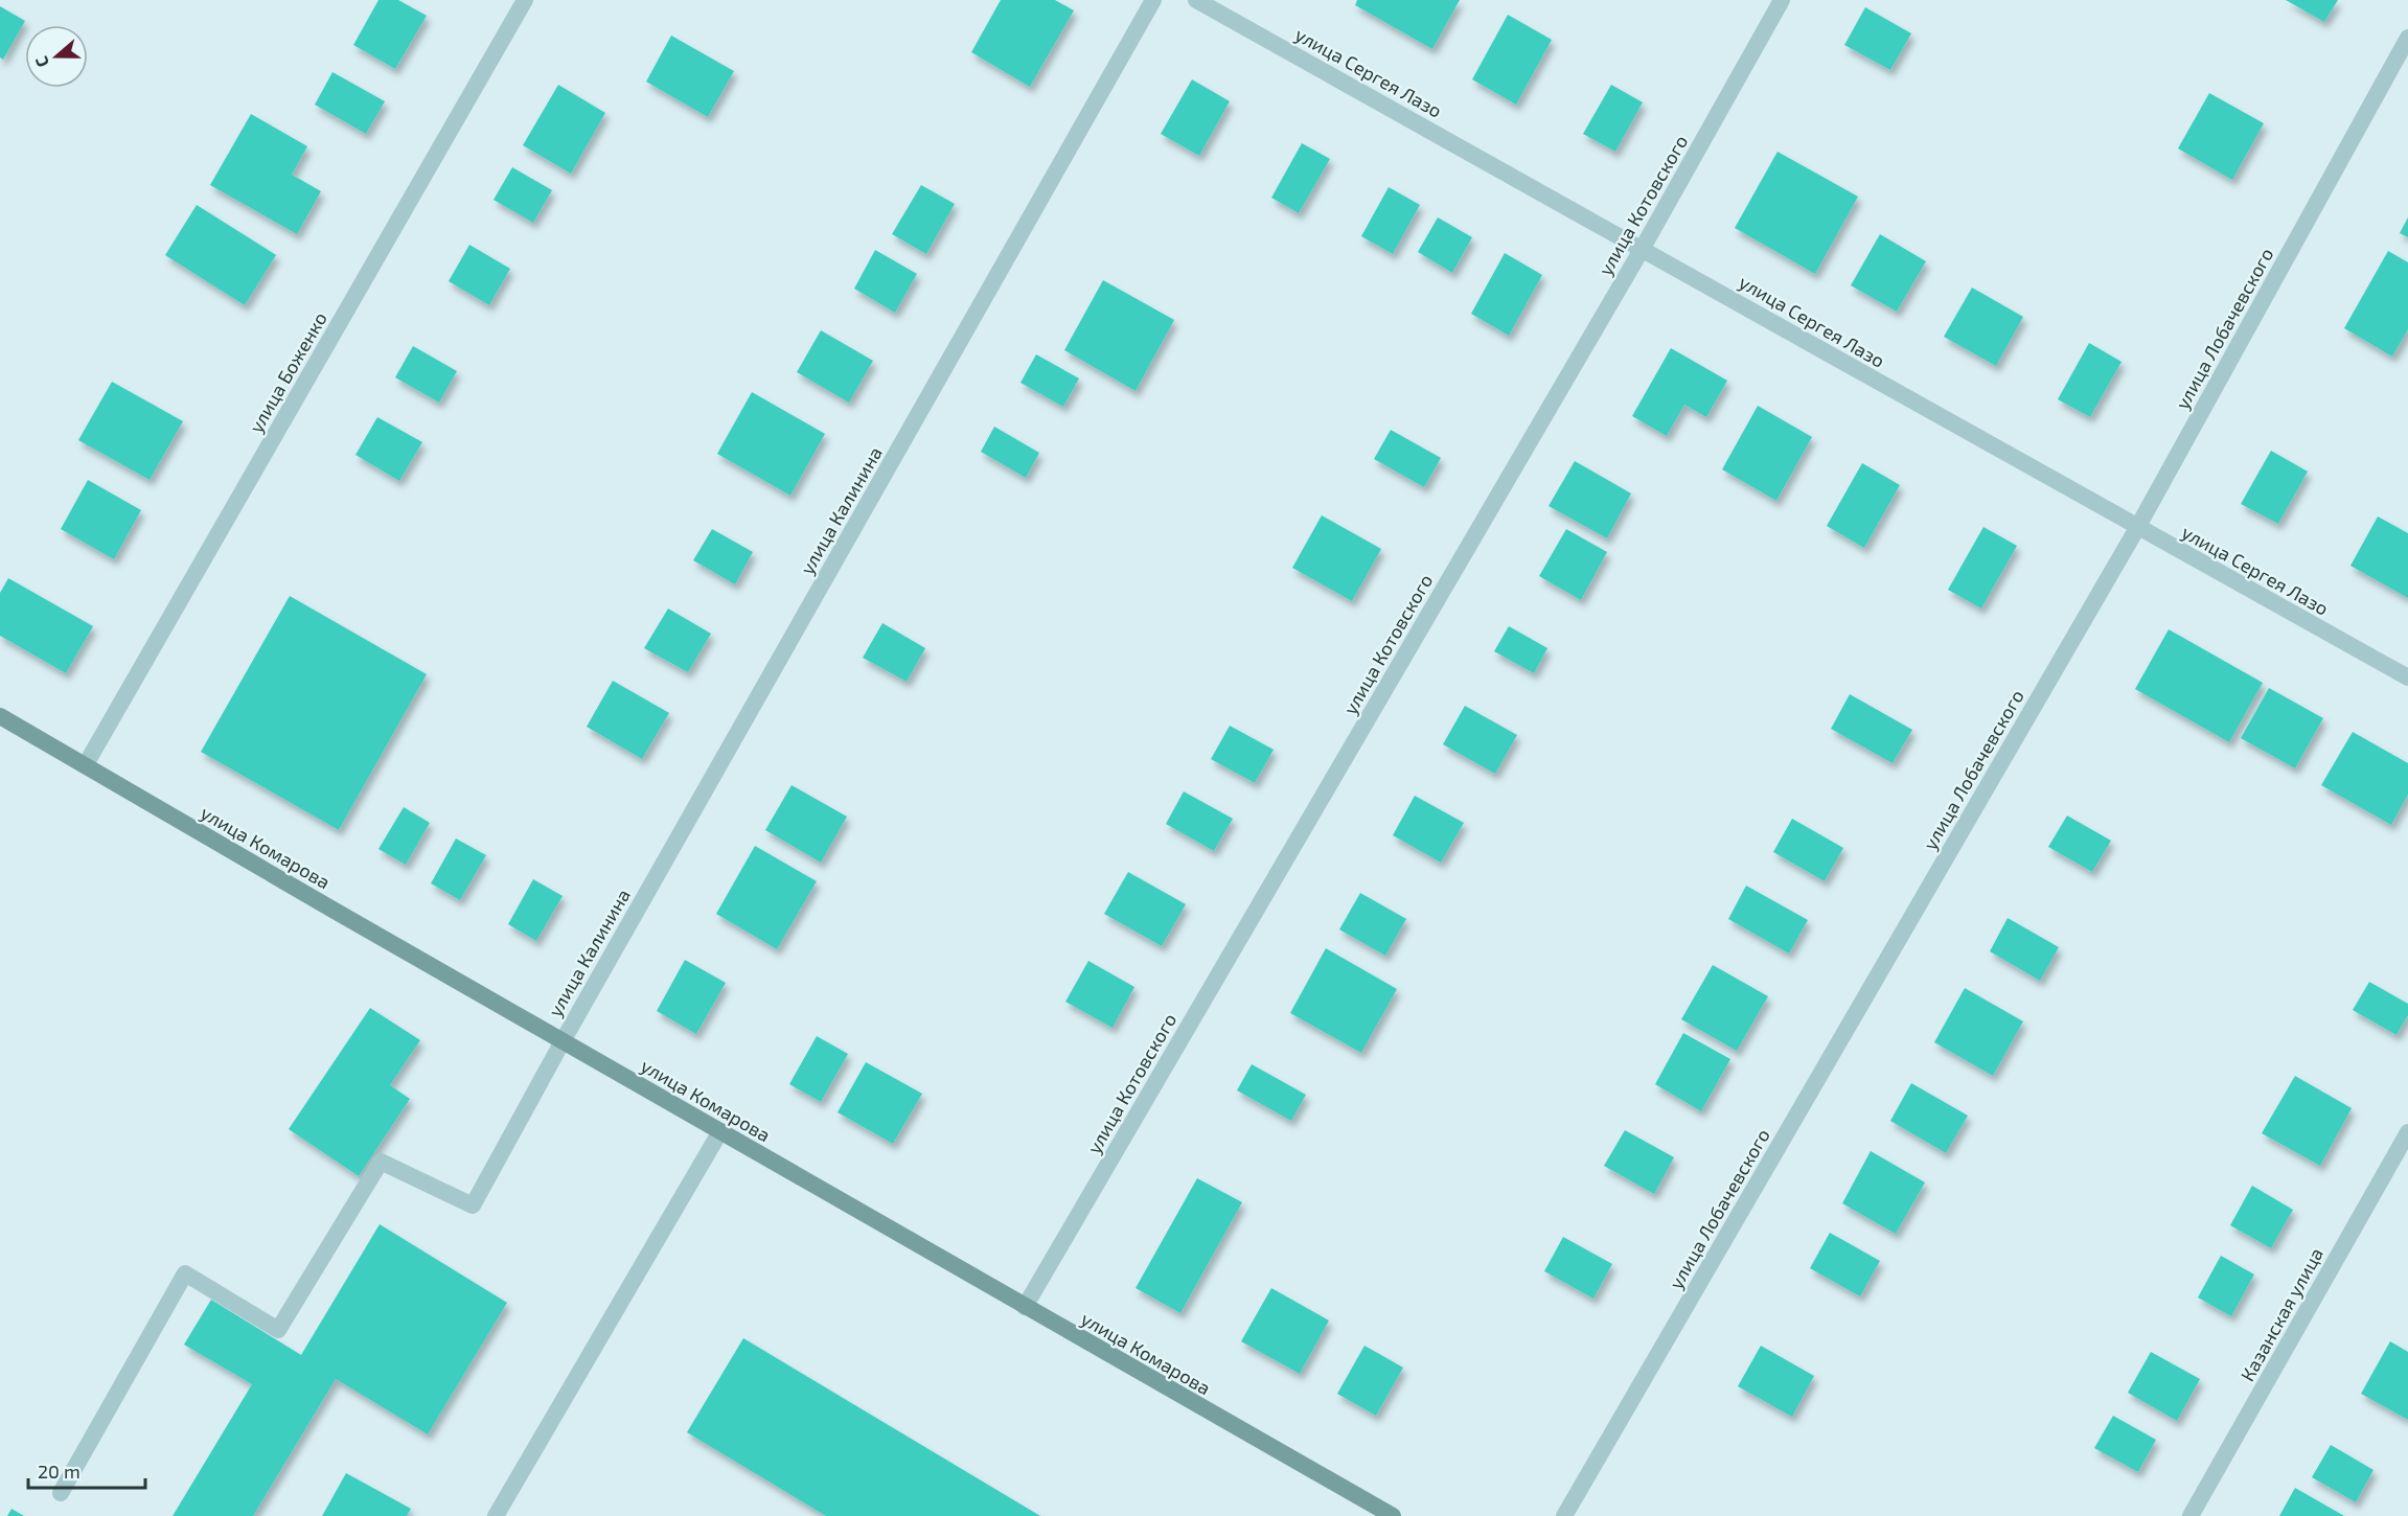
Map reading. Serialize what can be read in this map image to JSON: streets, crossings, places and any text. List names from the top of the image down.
{
  "streets": {
    "main road": ["улица Комарова"],
    "street": [
      "улица Сергея Лазо",
      "улица Котовского",
      "улица Лобачевского",
      "улица Боженко",
      "улица Калинина",
      "Казанская улица"
    ]
  },
  "crossings": [
    ["улица Сергея Лазо", "улица Котовского"],
    ["улица Сергея Лазо", "улица Лобачевского"],
    ["улица Котовского", "улица Комарова"],
    ["улица Боженко", "улица Комарова"],
    ["улица Калинина", "улица Комарова"]
  ],
  "scale_bar": "20 m",
  "north": "left"
}
